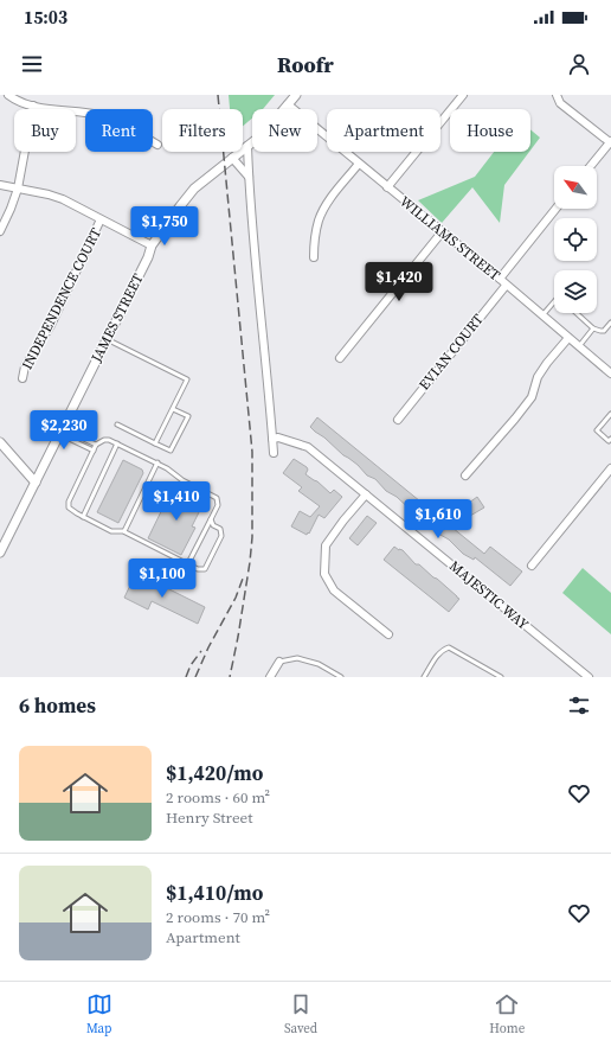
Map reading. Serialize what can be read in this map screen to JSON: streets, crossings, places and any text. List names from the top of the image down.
{
  "streets": {
    "street": [
      "WILLIAMS STREET",
      "INDEPENDENCE COURT",
      "JAMES STREET",
      "EVIAN COURT",
      "MAJESTIC WAY"
    ]
  },
  "crossings": [
    ["WILLIAMS STREET", "JAMES STREET"],
    ["WILLIAMS STREET", "EVIAN COURT"]
  ],
  "north": "top left",
  "page": {
    "status": "15:03",
    "header": "Roofr",
    "chip": [
      "Buy",
      "Rent",
      "Filters",
      "New",
      "Apartment",
      "House"
    ],
    "price": [
      "$1,750",
      "$1,420",
      "$2,230",
      "$1,410",
      "$1,610",
      "$1,100"
    ],
    "heading": "6 homes",
    "list": [
      {
        "name": "$1,420/mo",
        "note": "2 rooms · 60 m² · Henry Street"
      },
      {
        "name": "$1,410/mo",
        "note": "2 rooms · 70 m² · Apartment"
      }
    ],
    "tabs": ["Map", "Saved", "Home"]
  }
}
